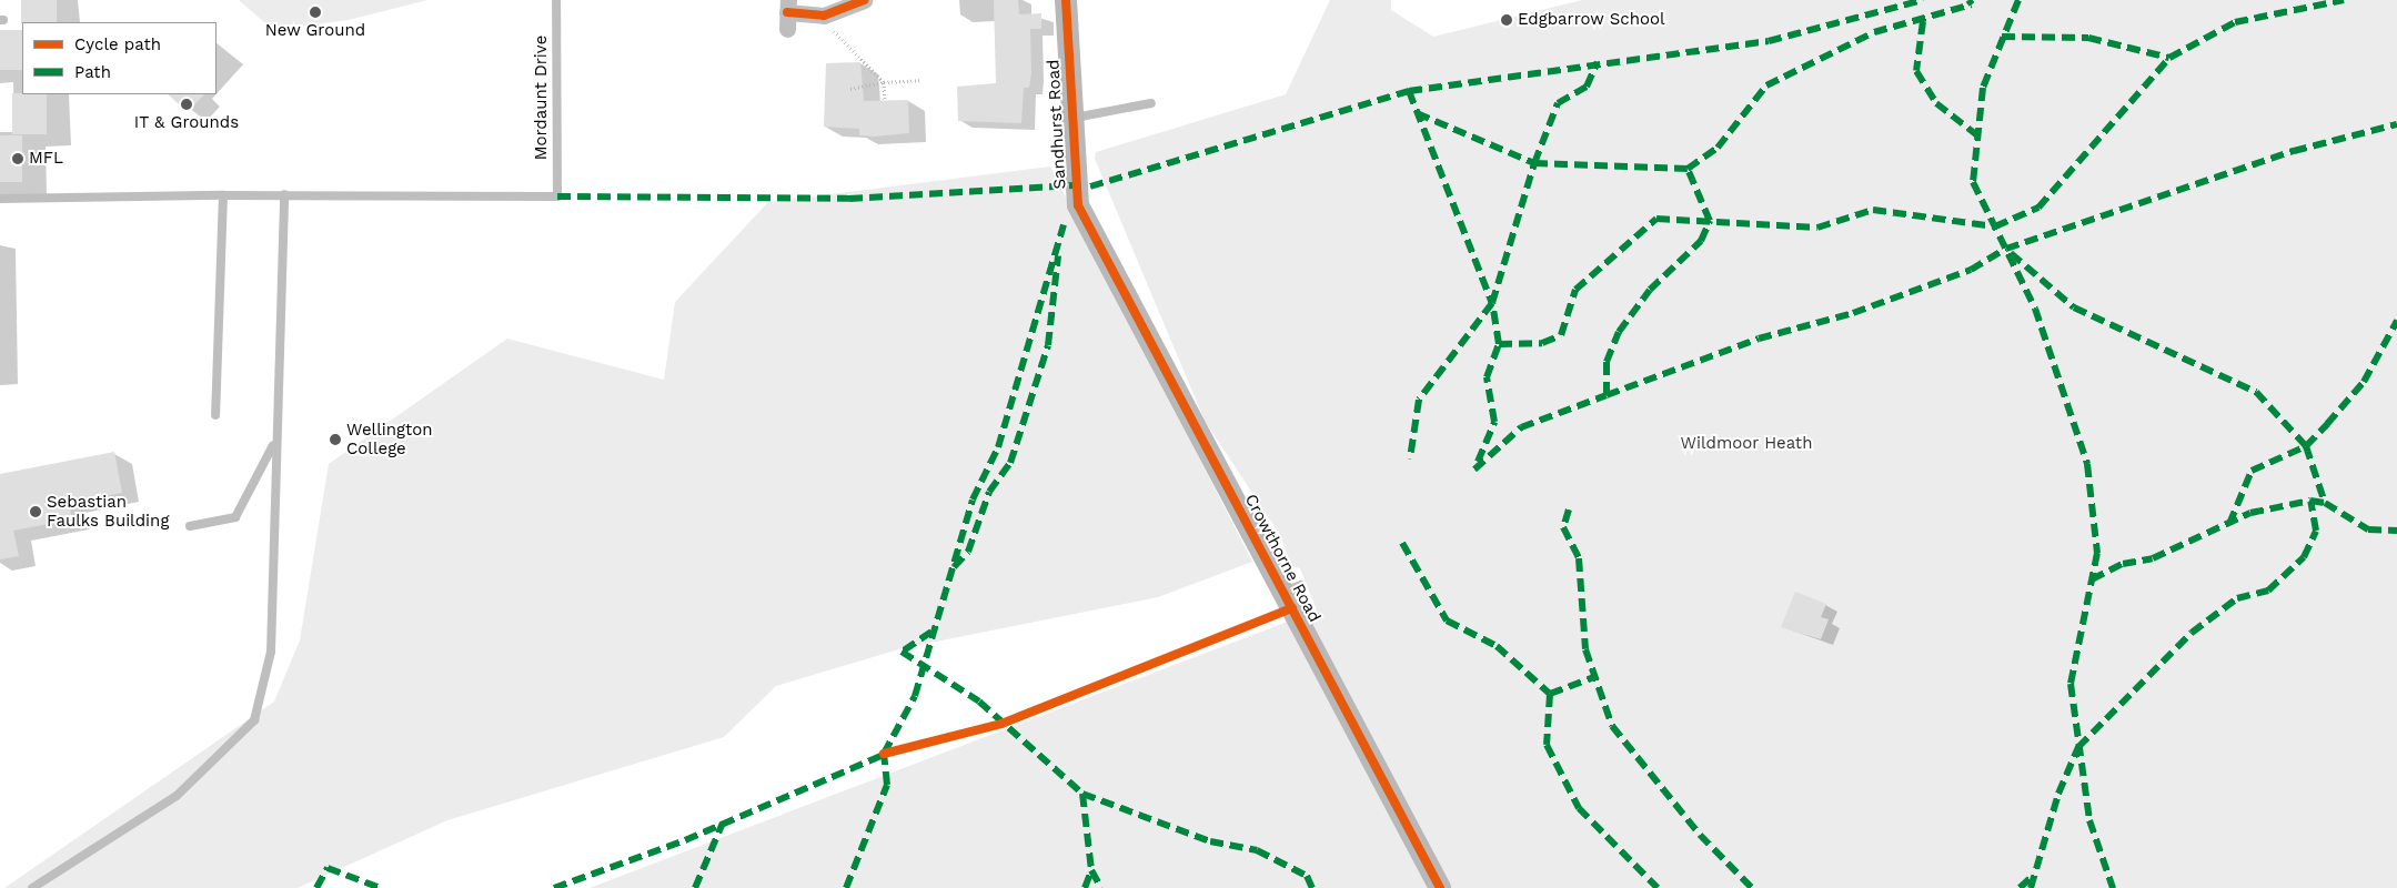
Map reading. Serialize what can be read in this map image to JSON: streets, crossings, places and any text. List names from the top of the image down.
{
  "streets": {
    "street": ["Sandhurst Road", "Crowthorne Road"],
    "lane": ["Mordaunt Drive"]
  },
  "crossings": [
    ["Sandhurst Road", "Crowthorne Road"]
  ],
  "parks": ["Wildmoor Heath"],
  "places": [
    "New Ground",
    "Edgbarrow School",
    "IT & Grounds",
    "MFL",
    "Wellington College",
    "Sebastian Faulks Building"
  ],
  "legend": ["Cycle path", "Path"]
}
